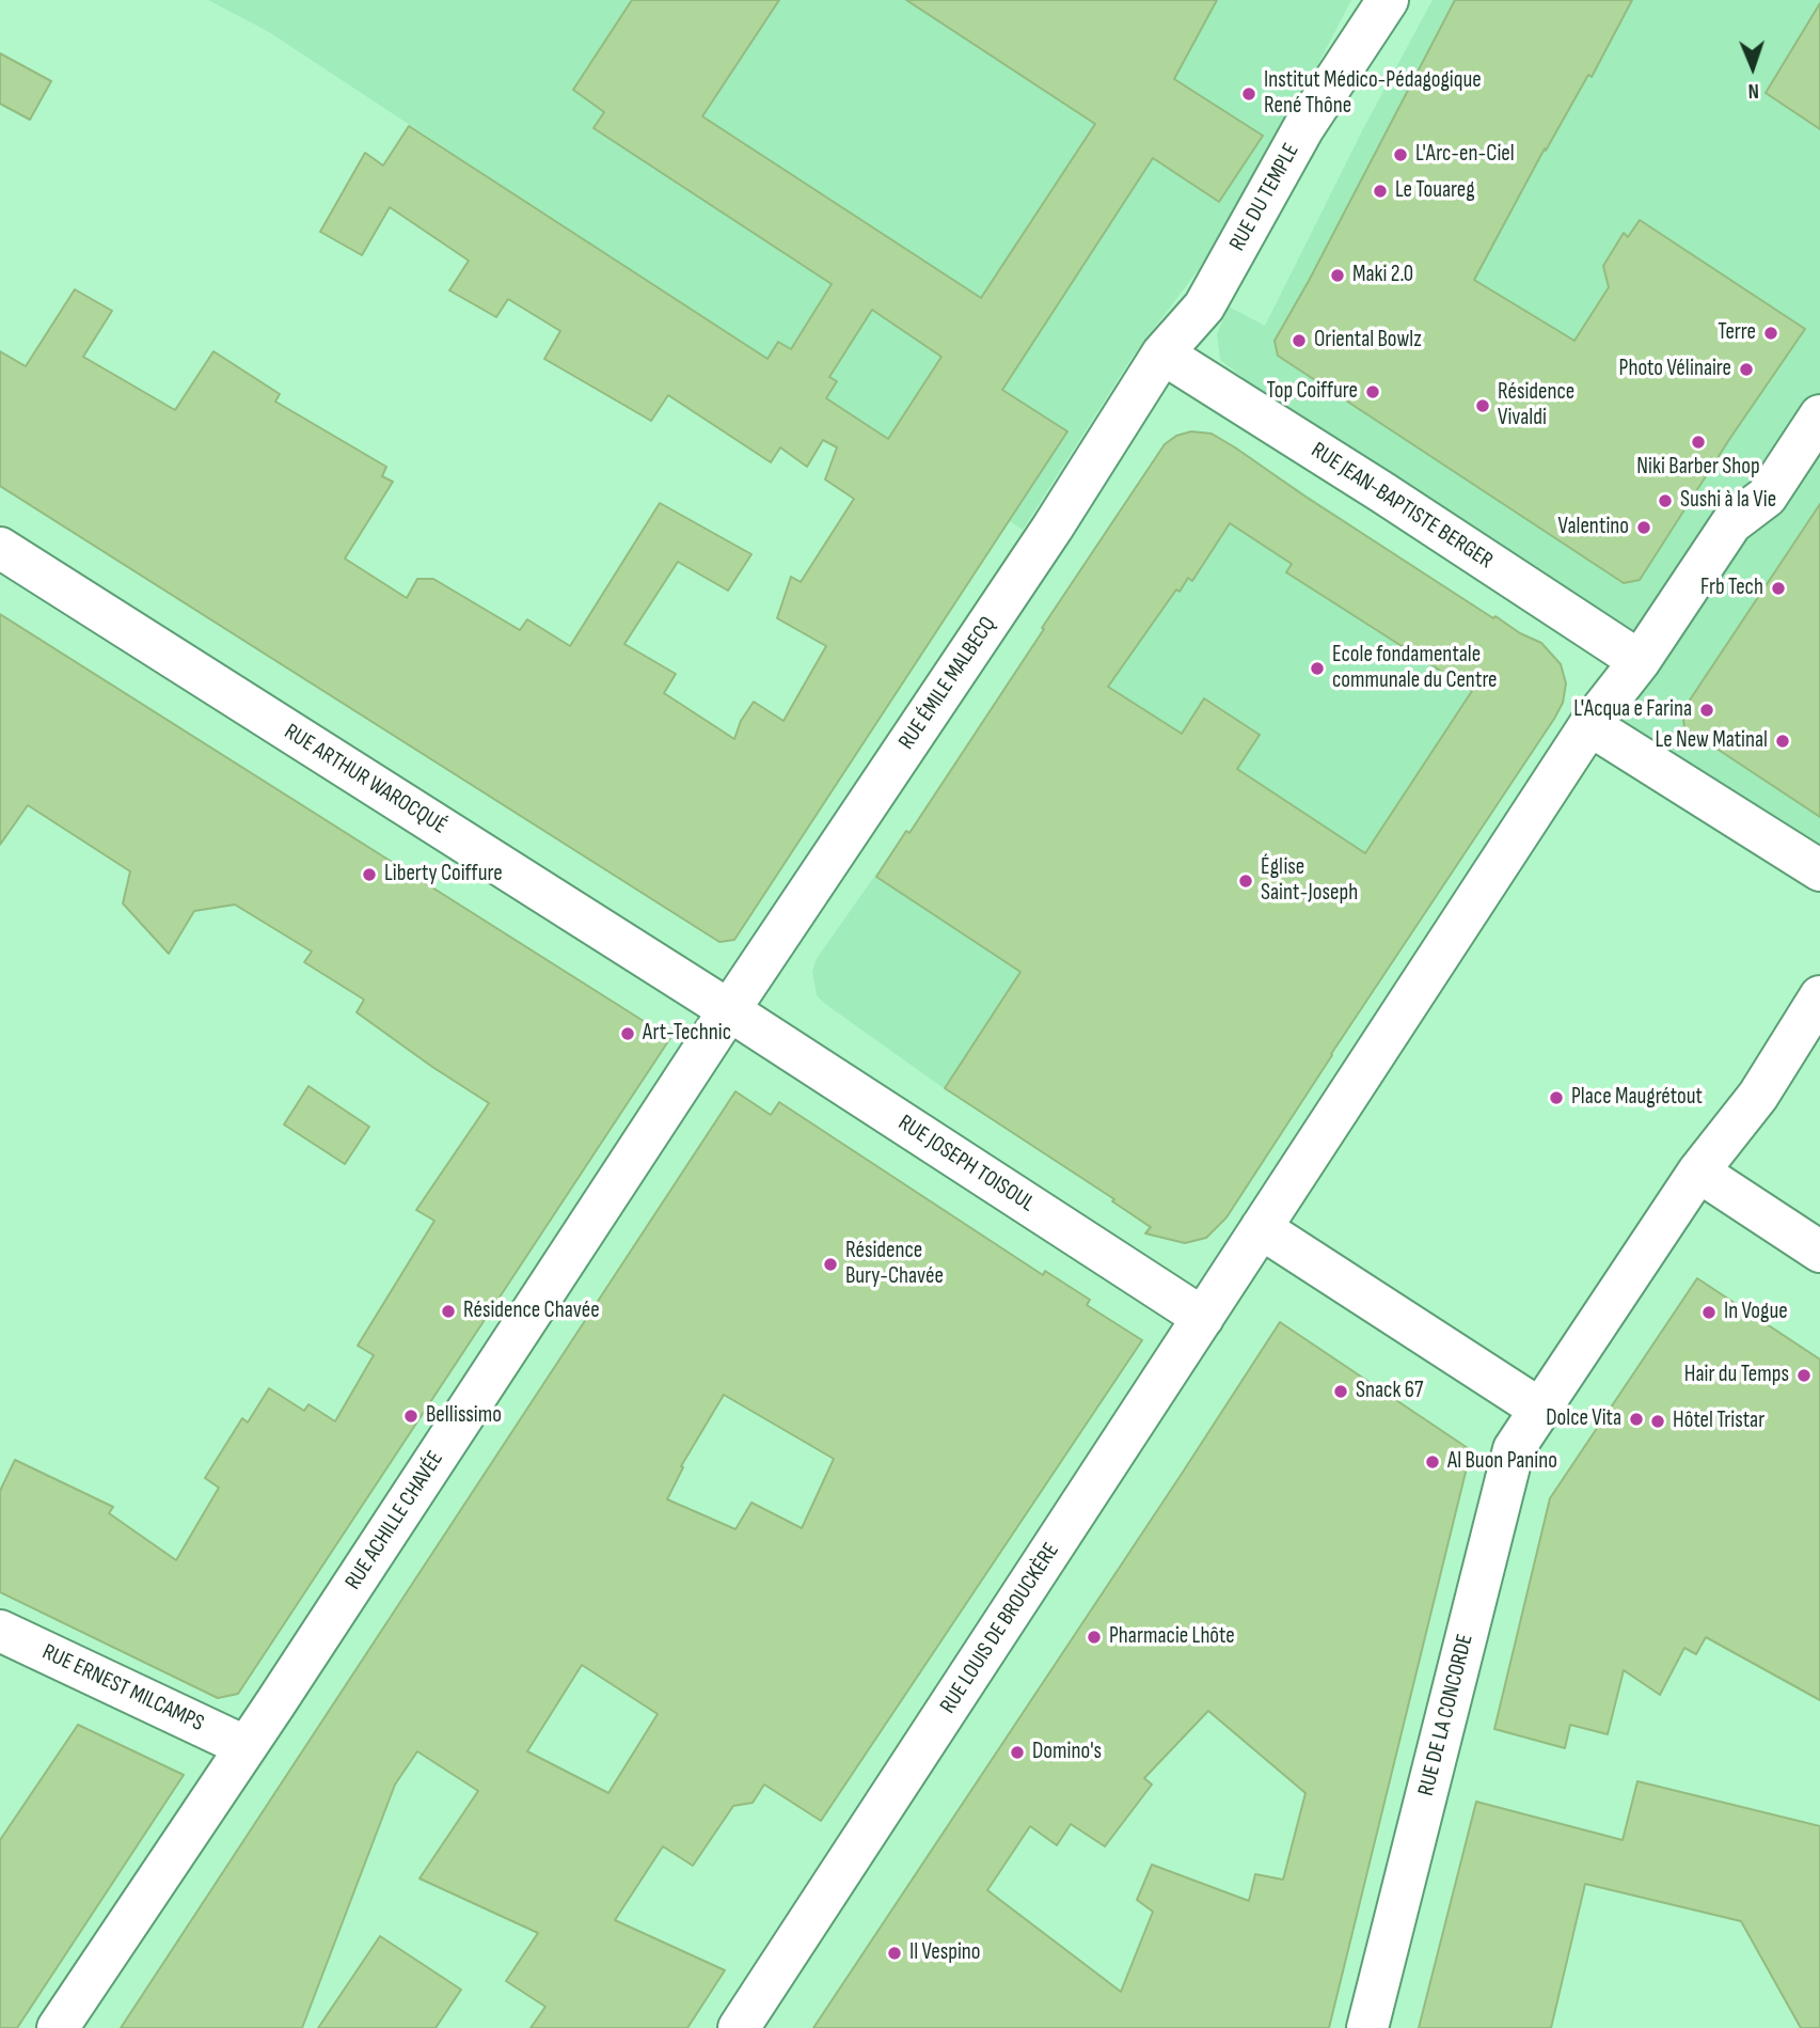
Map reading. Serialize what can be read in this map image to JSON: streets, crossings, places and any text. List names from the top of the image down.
{
  "streets": {
    "street": [
      "RUE DU TEMPLE",
      "RUE JEAN-BAPTISTE BERGER",
      "RUE ÉMILE MALBECQ",
      "RUE ARTHUR WAROCQUÉ",
      "RUE JOSEPH TOISOUL",
      "RUE ACHILLE CHAVÉE",
      "RUE LOUIS DE BROUCKÈRE",
      "RUE ERNEST MILCAMPS",
      "RUE DE LA CONCORDE"
    ]
  },
  "crossings": [
    ["RUE DU TEMPLE", "RUE JEAN-BAPTISTE BERGER"],
    ["RUE DU TEMPLE", "RUE ÉMILE MALBECQ"],
    ["RUE JEAN-BAPTISTE BERGER", "RUE ÉMILE MALBECQ"],
    ["RUE ÉMILE MALBECQ", "RUE ARTHUR WAROCQUÉ"],
    ["RUE ÉMILE MALBECQ", "RUE JOSEPH TOISOUL"],
    ["RUE ÉMILE MALBECQ", "RUE ACHILLE CHAVÉE"],
    ["RUE ARTHUR WAROCQUÉ", "RUE JOSEPH TOISOUL"],
    ["RUE ARTHUR WAROCQUÉ", "RUE ACHILLE CHAVÉE"],
    ["RUE JOSEPH TOISOUL", "RUE ACHILLE CHAVÉE"],
    ["RUE JOSEPH TOISOUL", "RUE LOUIS DE BROUCKÈRE"],
    ["RUE ACHILLE CHAVÉE", "RUE ERNEST MILCAMPS"]
  ],
  "places": [
    "Institut Médico-Pédagogique René Thône",
    "L'Arc-en-Ciel",
    "Le Touareg",
    "Maki 2.0",
    "Terre",
    "Oriental Bowlz",
    "Photo Vélinaire",
    "Top Coiffure",
    "Résidence Vivaldi",
    "Niki Barber Shop",
    "Sushi à la Vie",
    "Valentino",
    "Frb Tech",
    "Ecole fondamentale communale du Centre",
    "L'Acqua e Farina",
    "Le New Matinal",
    "Liberty Coiffure",
    "Église Saint-Joseph",
    "Art-Technic",
    "Place Maugrétout",
    "Résidence Bury-Chavée",
    "Résidence Chavée",
    "In Vogue",
    "Hair du Temps",
    "Snack 67",
    "Bellissimo",
    "Dolce Vita",
    "Hôtel Tristar",
    "Al Buon Panino",
    "Pharmacie Lhôte",
    "Domino's",
    "Il Vespino"
  ],
  "north": "bottom"
}
